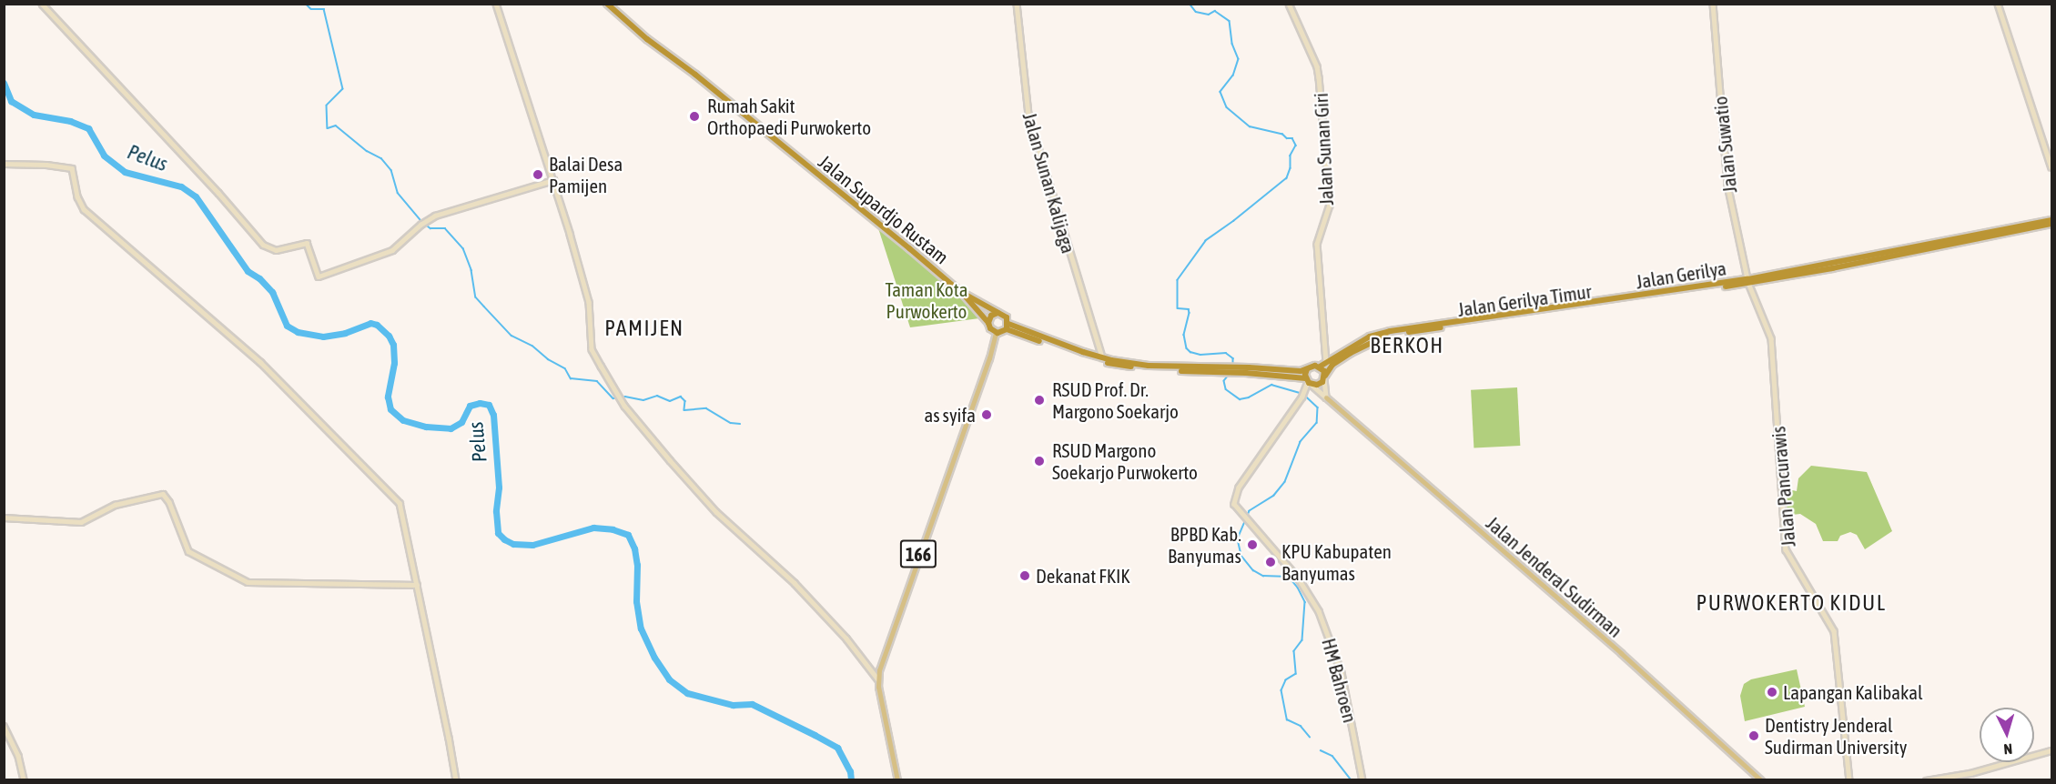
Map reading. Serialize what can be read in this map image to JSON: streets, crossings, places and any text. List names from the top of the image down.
{
  "streets": {
    "highway": ["Jalan Supardjo Rustam", "Jalan Gerilya", "Jalan Gerilya Timur"],
    "main road": ["166", "Jalan Jenderal Sudirman"],
    "street": [
      "Jalan Suwatio",
      "Jalan Sunan Giri",
      "Jalan Sunan Kalijaga",
      "Jalan Pancurawis",
      "HM Bahroen"
    ]
  },
  "crossings": [
    ["Jalan Suwatio", "Jalan Gerilya"],
    ["Jalan Suwatio", "Jalan Pancurawis"],
    ["Jalan Supardjo Rustam", "166"],
    ["Jalan Gerilya", "Jalan Gerilya Timur"],
    ["Jalan Gerilya", "Jalan Pancurawis"],
    ["Jalan Gerilya Timur", "HM Bahroen"]
  ],
  "districts": ["PAMIJEN", "BERKOH", "PURWOKERTO KIDUL"],
  "water": ["Pelus"],
  "parks": ["Taman Kota Purwokerto"],
  "places": [
    "Rumah Sakit Orthopaedi Purwokerto",
    "Balai Desa Pamijen",
    "RSUD Prof. Dr. Margono Soekarjo",
    "as syifa",
    "RSUD Margono Soekarjo Purwokerto",
    "BPBD Kab. Banyumas",
    "KPU Kabupaten Banyumas",
    "Dekanat FKIK",
    "Lapangan Kalibakal",
    "Dentistry Jenderal Sudirman University"
  ],
  "north": "bottom"
}
